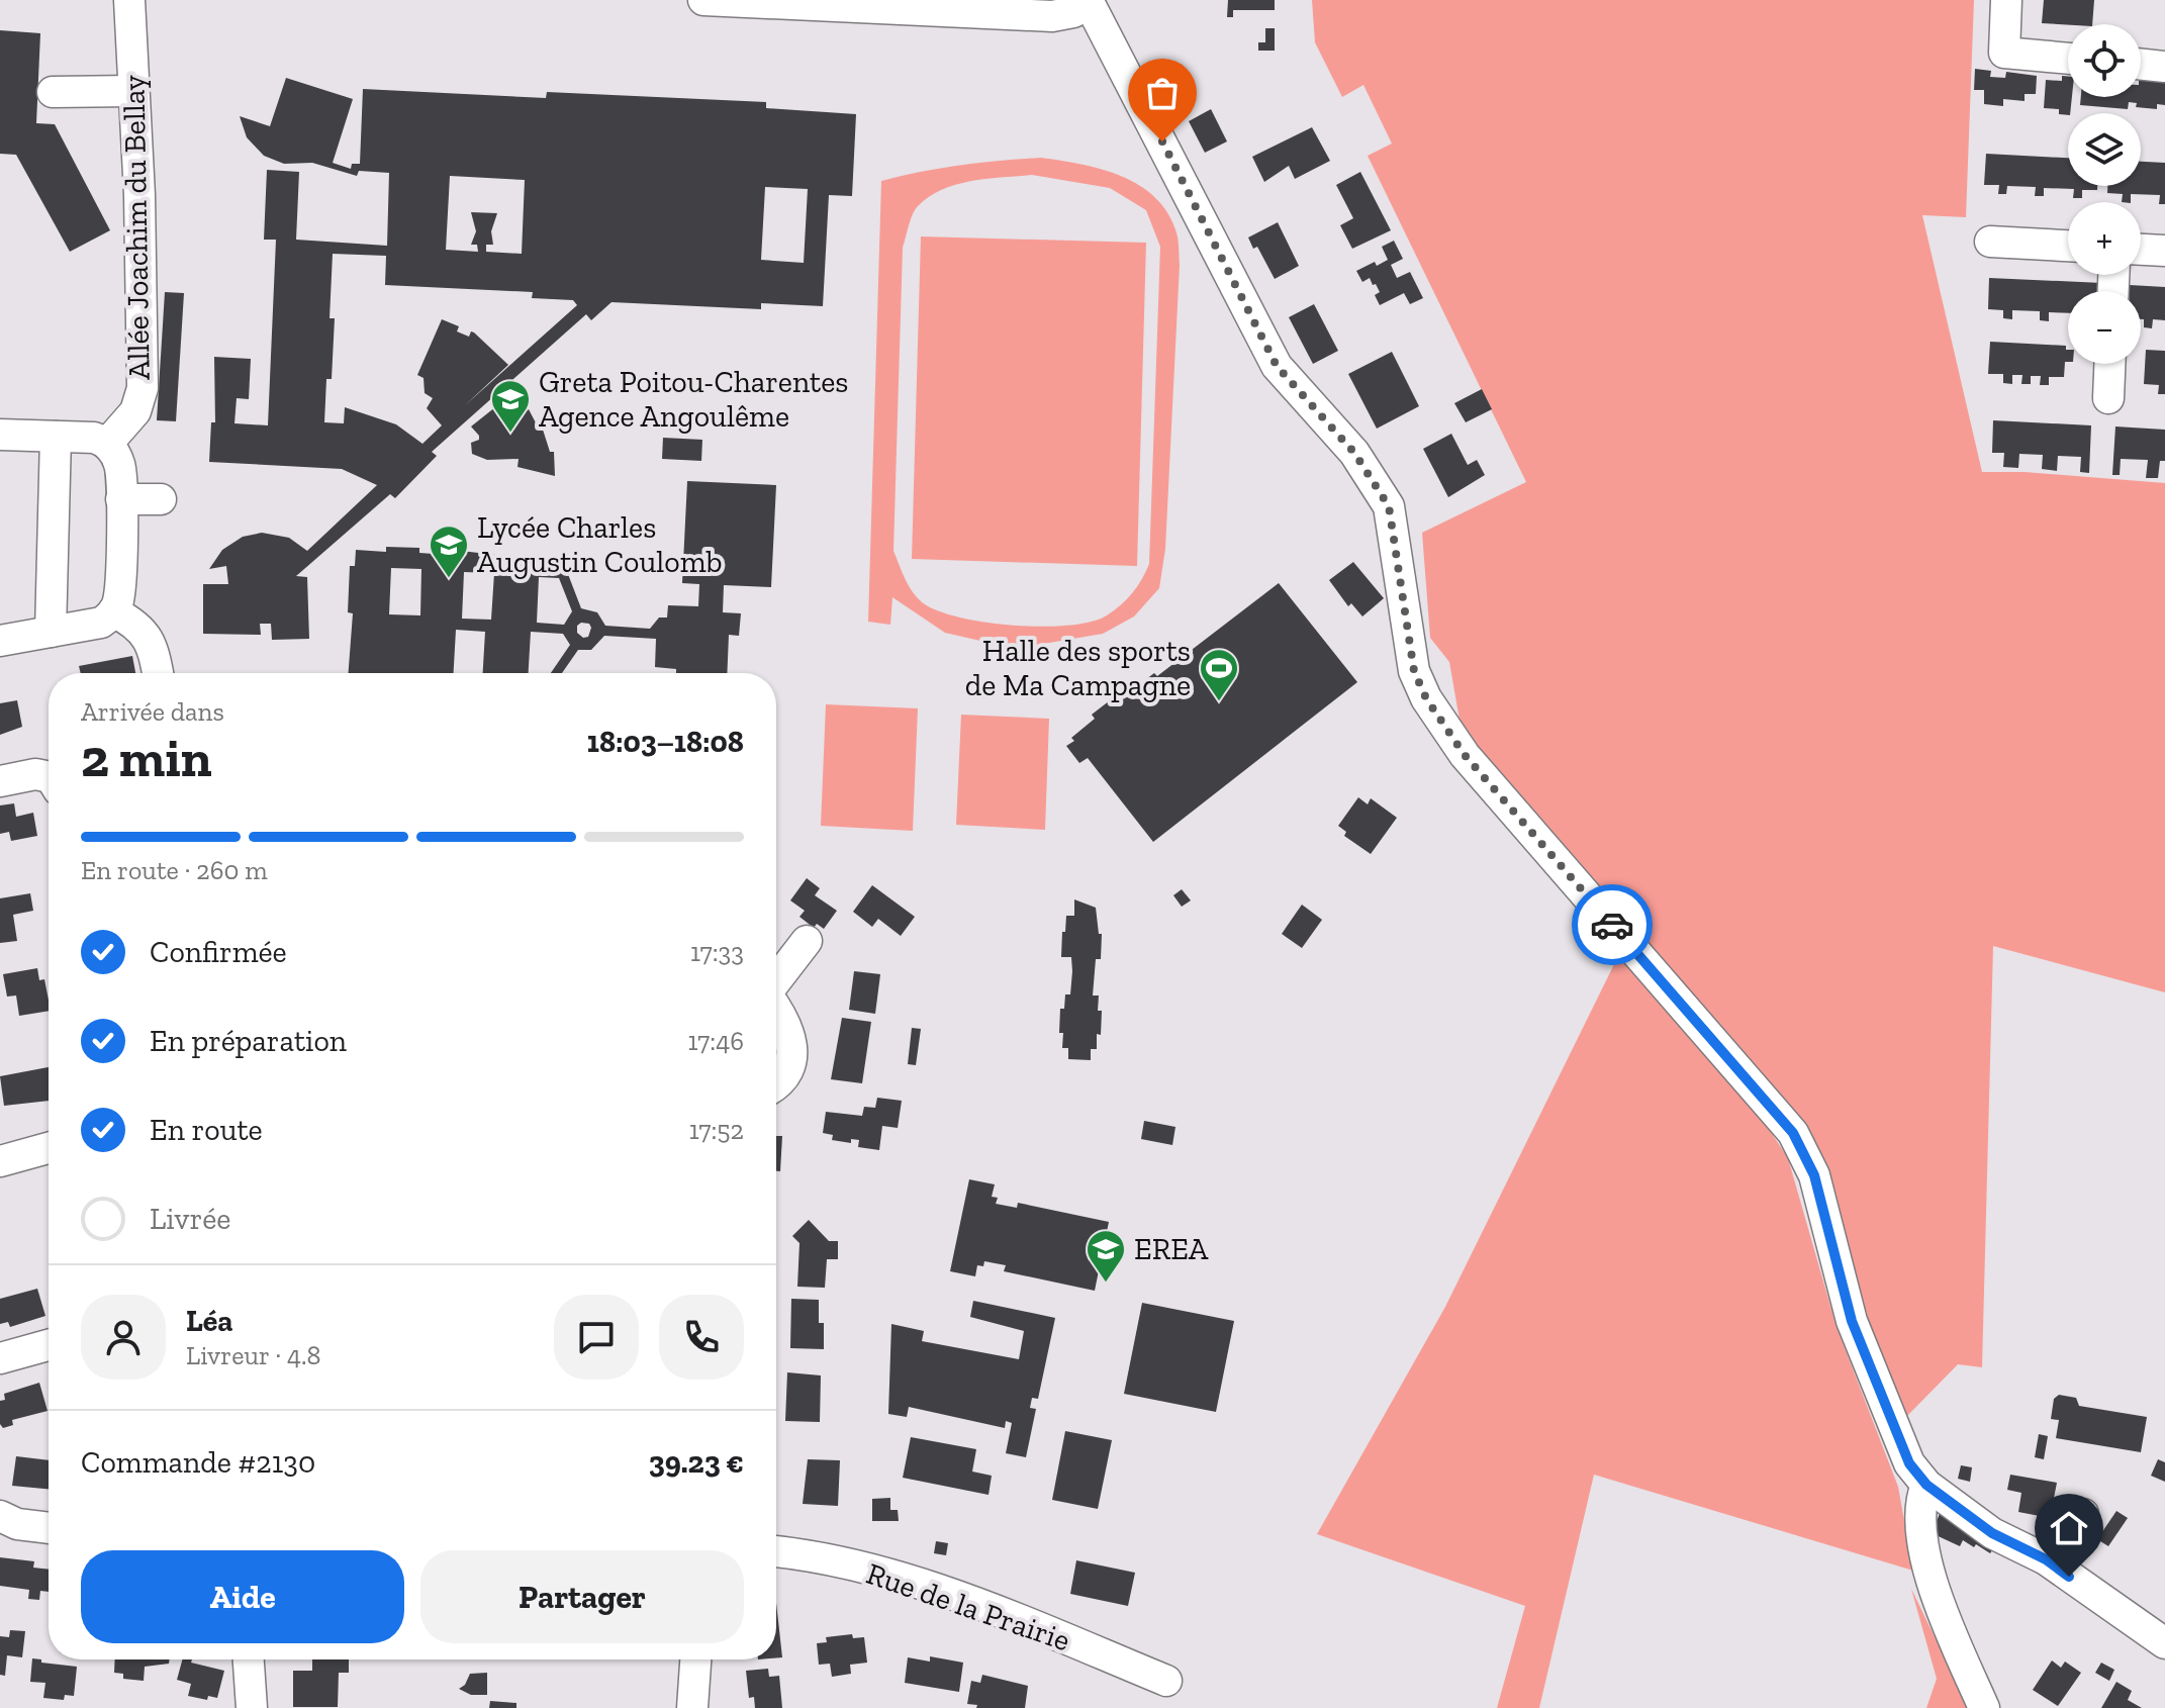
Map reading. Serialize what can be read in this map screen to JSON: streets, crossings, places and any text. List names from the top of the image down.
{
  "streets": {
    "street": ["Allée Joachim du Bellay", "Rue de la Prairie"]
  },
  "places": {
    "school or university": ["Greta Poitou-Charentes Agence Angoulême", "Lycée Charles Augustin Coulomb", "EREA"],
    "sports": ["Halle des sports de Ma Campagne"]
  },
  "page": {
    "map_buttons": ["+", "−"],
    "heading": ["2 min", "Arrivée dans", "18:03–18:08"],
    "panel": [
      "Léa",
      "Livreur · 4.8",
      "Commande #2130",
      "39.23 €"
    ],
    "bar": "En route · 260 m",
    "list": [
      ["Confirmée", "17:33"],
      ["En préparation", "17:46"],
      ["En route", "17:52"],
      "Livrée"
    ],
    "buttons": ["Aide", "Partager"]
  }
}
